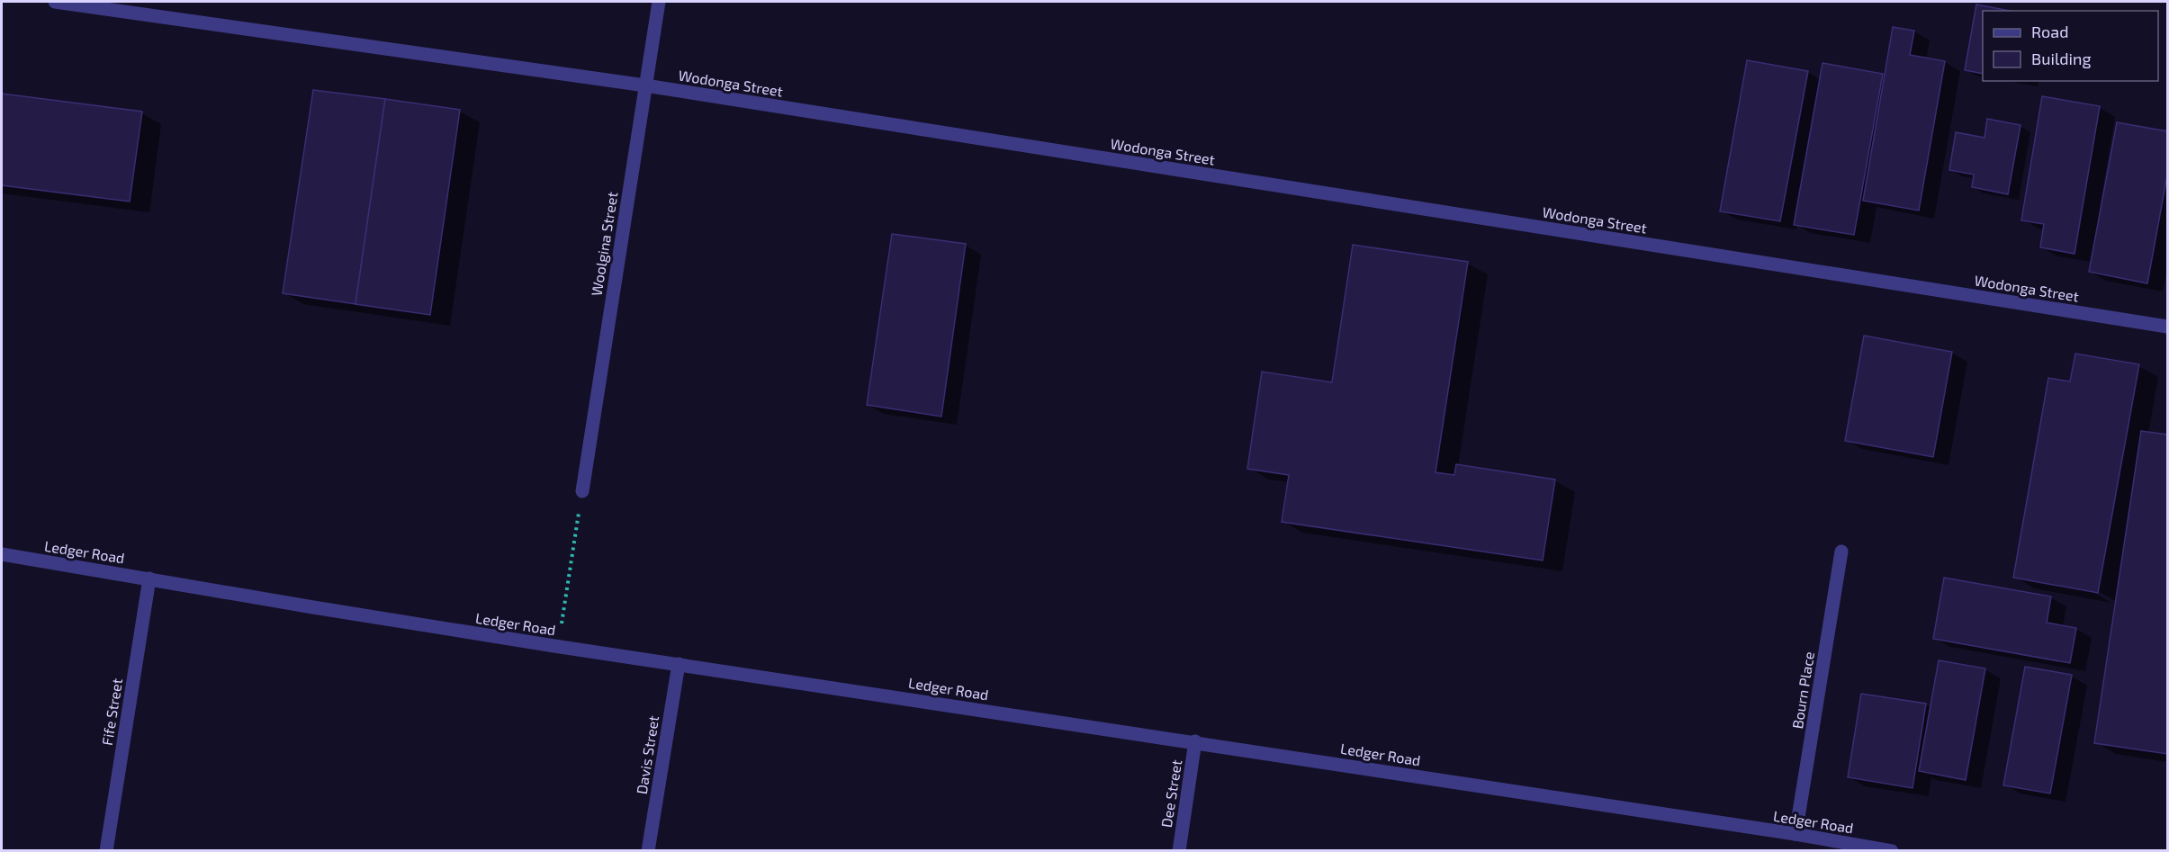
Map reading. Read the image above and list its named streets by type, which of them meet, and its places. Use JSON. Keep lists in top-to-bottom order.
{
  "streets": {
    "street": [
      "Wodonga Street",
      "Woolgina Street",
      "Ledger Road",
      "Bourn Place",
      "Fife Street",
      "Davis Street",
      "Dee Street"
    ]
  },
  "crossings": [
    ["Wodonga Street", "Woolgina Street"],
    ["Ledger Road", "Bourn Place"],
    ["Ledger Road", "Fife Street"],
    ["Ledger Road", "Davis Street"],
    ["Ledger Road", "Dee Street"]
  ],
  "legend": ["Road", "Building"]
}
